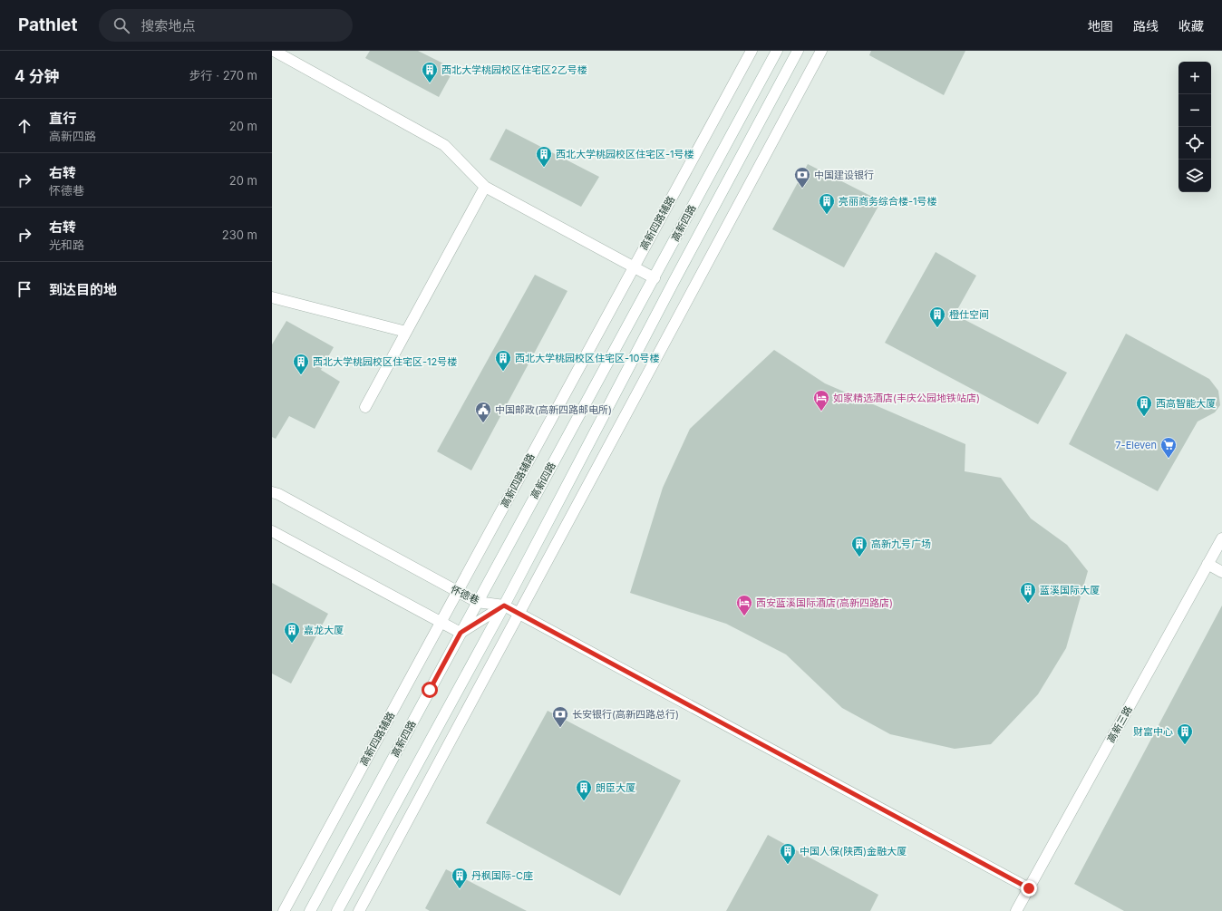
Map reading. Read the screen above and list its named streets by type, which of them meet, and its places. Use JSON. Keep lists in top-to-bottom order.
{
  "streets": {
    "street": [
      "高新四路辅路",
      "高新四路",
      "怀德巷",
      "高新三路"
    ]
  },
  "crossings": [
    ["高新四路辅路", "怀德巷"],
    ["高新四路", "怀德巷"]
  ],
  "places": {
    "building": [
      "西北大学桃园校区住宅区2乙号楼",
      "西北大学桃园校区住宅区-1号楼",
      "亮丽商务综合楼-1号楼",
      "橙仕空间",
      "西北大学桃园校区住宅区-10号楼",
      "西北大学桃园校区住宅区-12号楼",
      "西高智能大厦",
      "高新九号广场",
      "蓝溪国际大厦",
      "嘉龙大厦",
      "财富中心",
      "朗臣大厦",
      "中国人保(陕西)金融大厦",
      "丹枫国际-C座"
    ],
    "bank": ["中国建设银行", "长安银行(高新四路总行)"],
    "hotel": ["如家精选酒店(丰庆公园地铁站店)", "西安蓝溪国际酒店(高新四路店)"],
    "public building": ["中国邮政(高新四路邮电所)"],
    "supermarket": ["7-Eleven"]
  },
  "page": {
    "header": "Pathlet",
    "search": "搜索地点",
    "nav": ["地图", "路线", "收藏"],
    "heading": ["4 分钟", "步行 · 270 m"],
    "map_buttons": ["+", "−"],
    "list": [
      ["直行", "高新四路", "20 m"],
      ["右转", "怀德巷", "20 m"],
      ["右转", "光和路", "230 m"],
      "到达目的地"
    ]
  }
}
